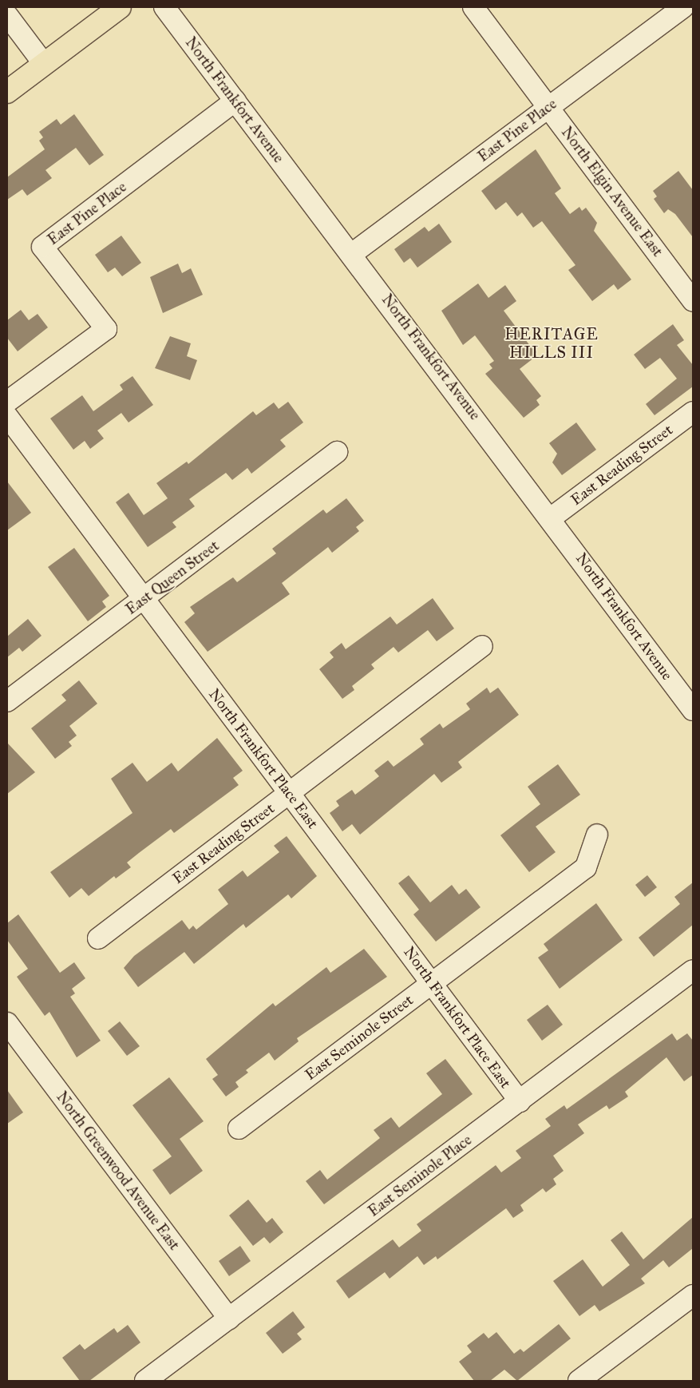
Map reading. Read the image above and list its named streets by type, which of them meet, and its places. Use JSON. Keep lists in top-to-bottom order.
{
  "streets": {
    "street": [
      "North Frankfort Avenue",
      "East Pine Place",
      "North Elgin Avenue East",
      "East Reading Street",
      "East Queen Street",
      "North Frankfort Place East",
      "East Seminole Street",
      "North Greenwood Avenue East",
      "East Seminole Place"
    ]
  },
  "crossings": [
    ["North Frankfort Avenue", "East Pine Place"],
    ["North Frankfort Avenue", "East Reading Street"],
    ["East Pine Place", "North Elgin Avenue East"],
    ["East Reading Street", "North Frankfort Place East"],
    ["East Queen Street", "North Frankfort Place East"],
    ["North Frankfort Place East", "East Seminole Street"],
    ["North Frankfort Place East", "East Seminole Place"],
    ["North Greenwood Avenue East", "East Seminole Place"]
  ],
  "districts": ["HERITAGE HILLS III"]
}
